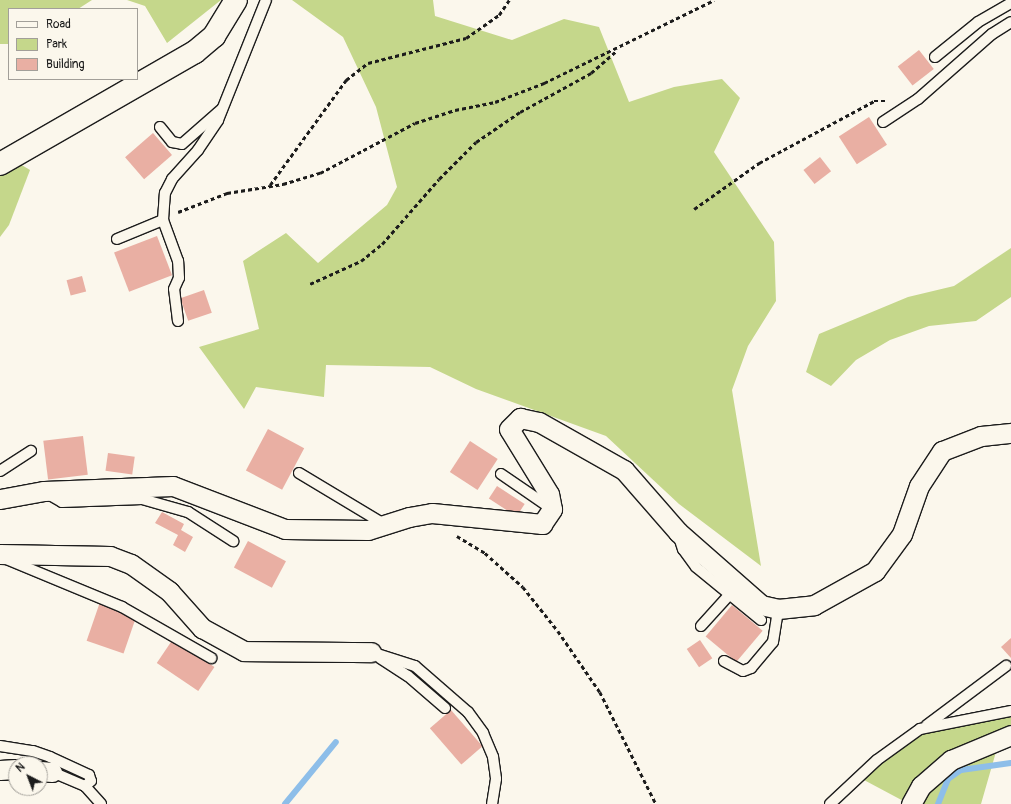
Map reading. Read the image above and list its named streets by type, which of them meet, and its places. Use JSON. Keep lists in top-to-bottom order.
{
  "legend": ["Road", "Park", "Building"],
  "north": "top left"
}
